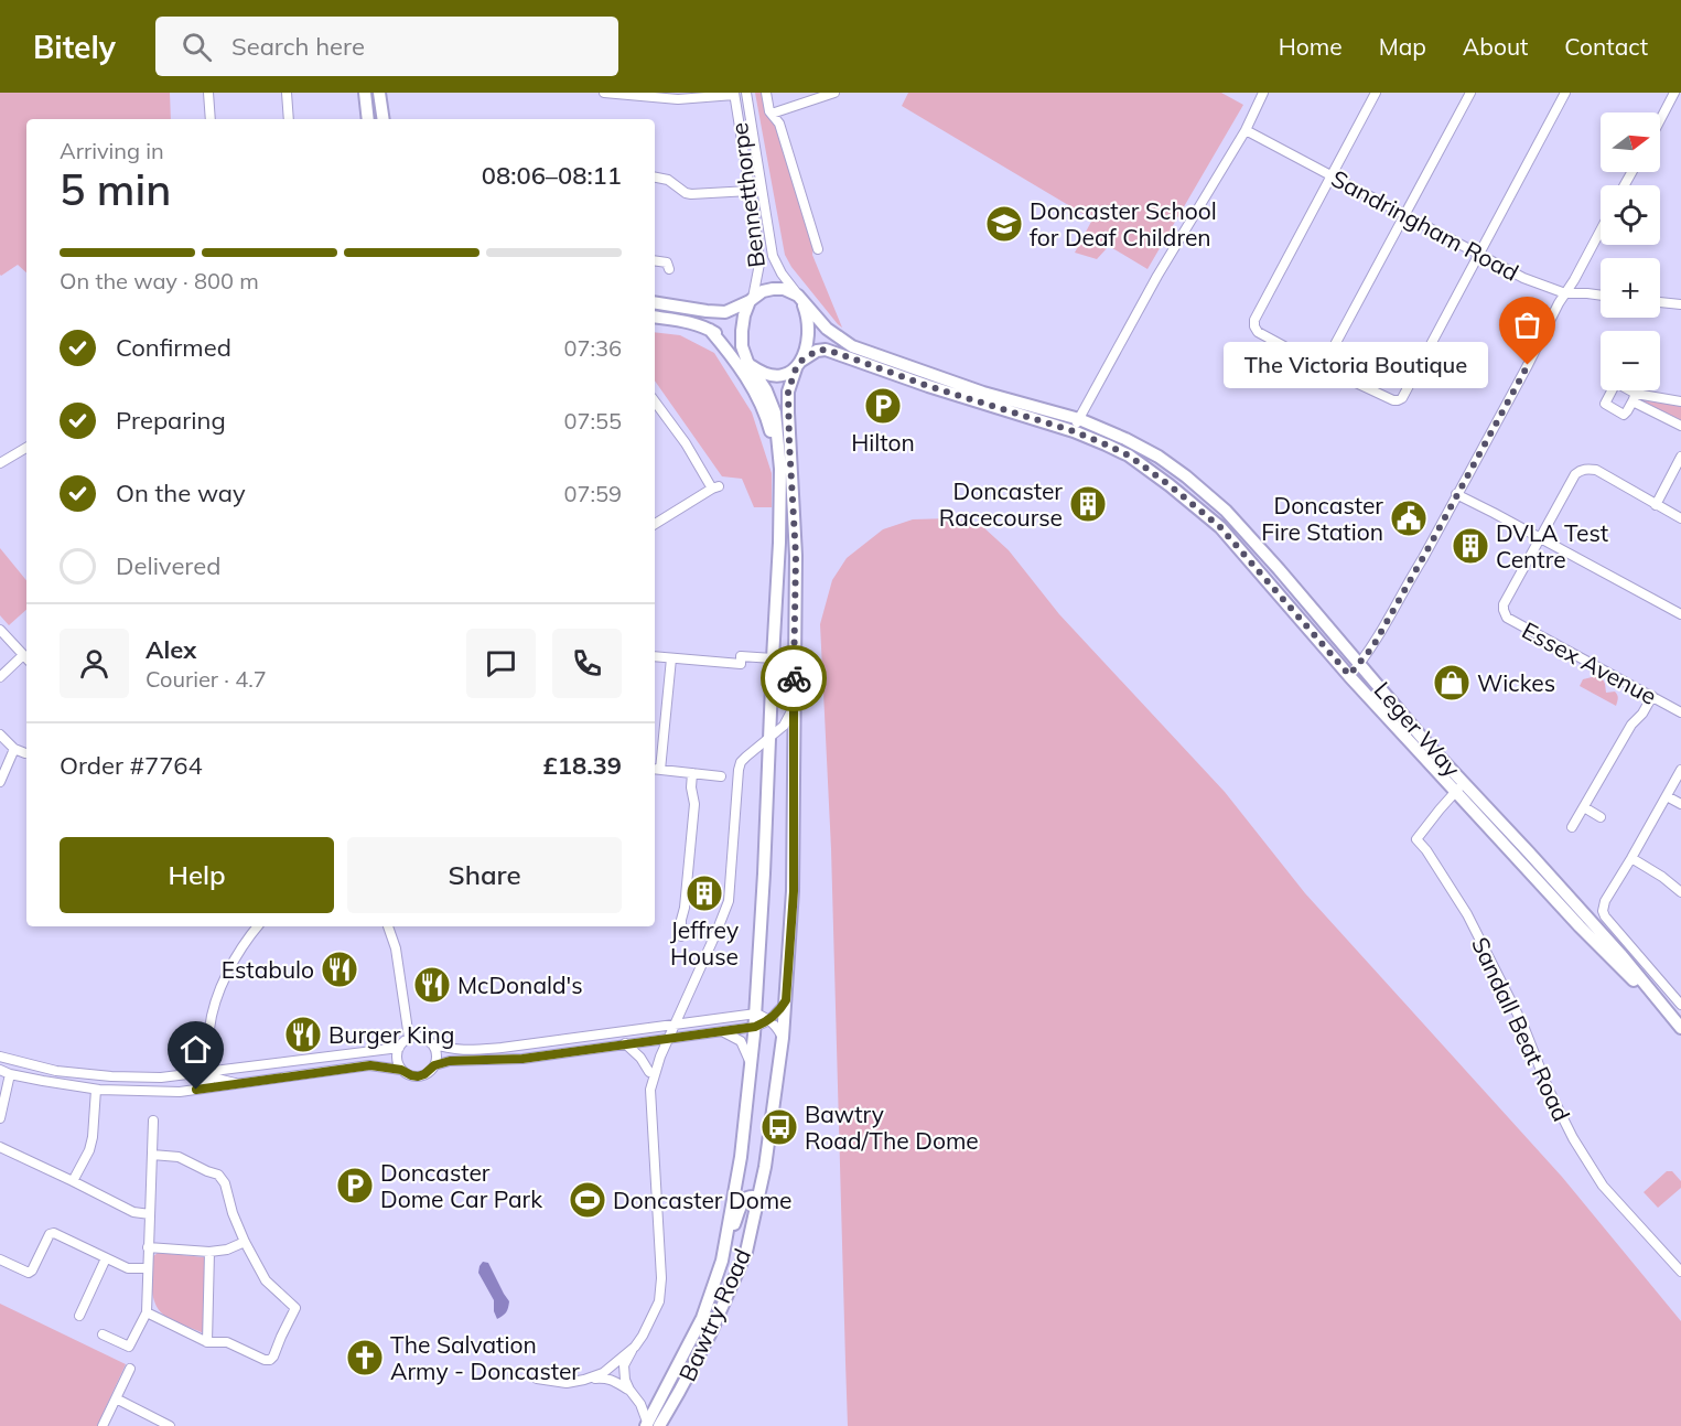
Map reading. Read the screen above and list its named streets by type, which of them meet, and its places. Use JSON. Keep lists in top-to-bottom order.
{
  "streets": {
    "highway": ["Leger Way", "Bawtry Road"],
    "street": [
      "Bennetthorpe",
      "Sandringham Road",
      "Essex Avenue",
      "Sandall Beat Road"
    ]
  },
  "crossings": [
    ["Bennetthorpe", "Leger Way"],
    ["Bennetthorpe", "Bawtry Road"],
    ["Leger Way", "Sandall Beat Road"],
    ["Leger Way", "Bawtry Road"]
  ],
  "places": {
    "school or university": ["Doncaster School for Deaf Children"],
    "other": ["The Victoria Boutique"],
    "parking": ["Hilton", "Doncaster Dome Car Park"],
    "building": ["Doncaster Racecourse", "DVLA Test Centre", "Jeffrey House"],
    "public building": ["Doncaster Fire Station"],
    "shop": ["Wickes"],
    "restaurant": ["Estabulo", "McDonald's", "Burger King"],
    "bus stop": ["Bawtry Road/The Dome"],
    "sports": ["Doncaster Dome"],
    "church": ["The Salvation Army - Doncaster"]
  },
  "north": "right",
  "page": {
    "header": "Bitely",
    "search": "Search here",
    "nav": [
      "Home",
      "Map",
      "About",
      "Contact"
    ],
    "map_buttons": ["+", "−"],
    "heading": ["5 min", "Arriving in", "08:06–08:11"],
    "panel": [
      "Alex",
      "Courier · 4.7",
      "Order #7764",
      "£18.39"
    ],
    "bar": "On the way · 800 m",
    "list": [
      ["Confirmed", "07:36"],
      ["Preparing", "07:55"],
      ["On the way", "07:59"],
      "Delivered"
    ],
    "bubble": "The Victoria Boutique",
    "buttons": ["Help", "Share"]
  }
}
